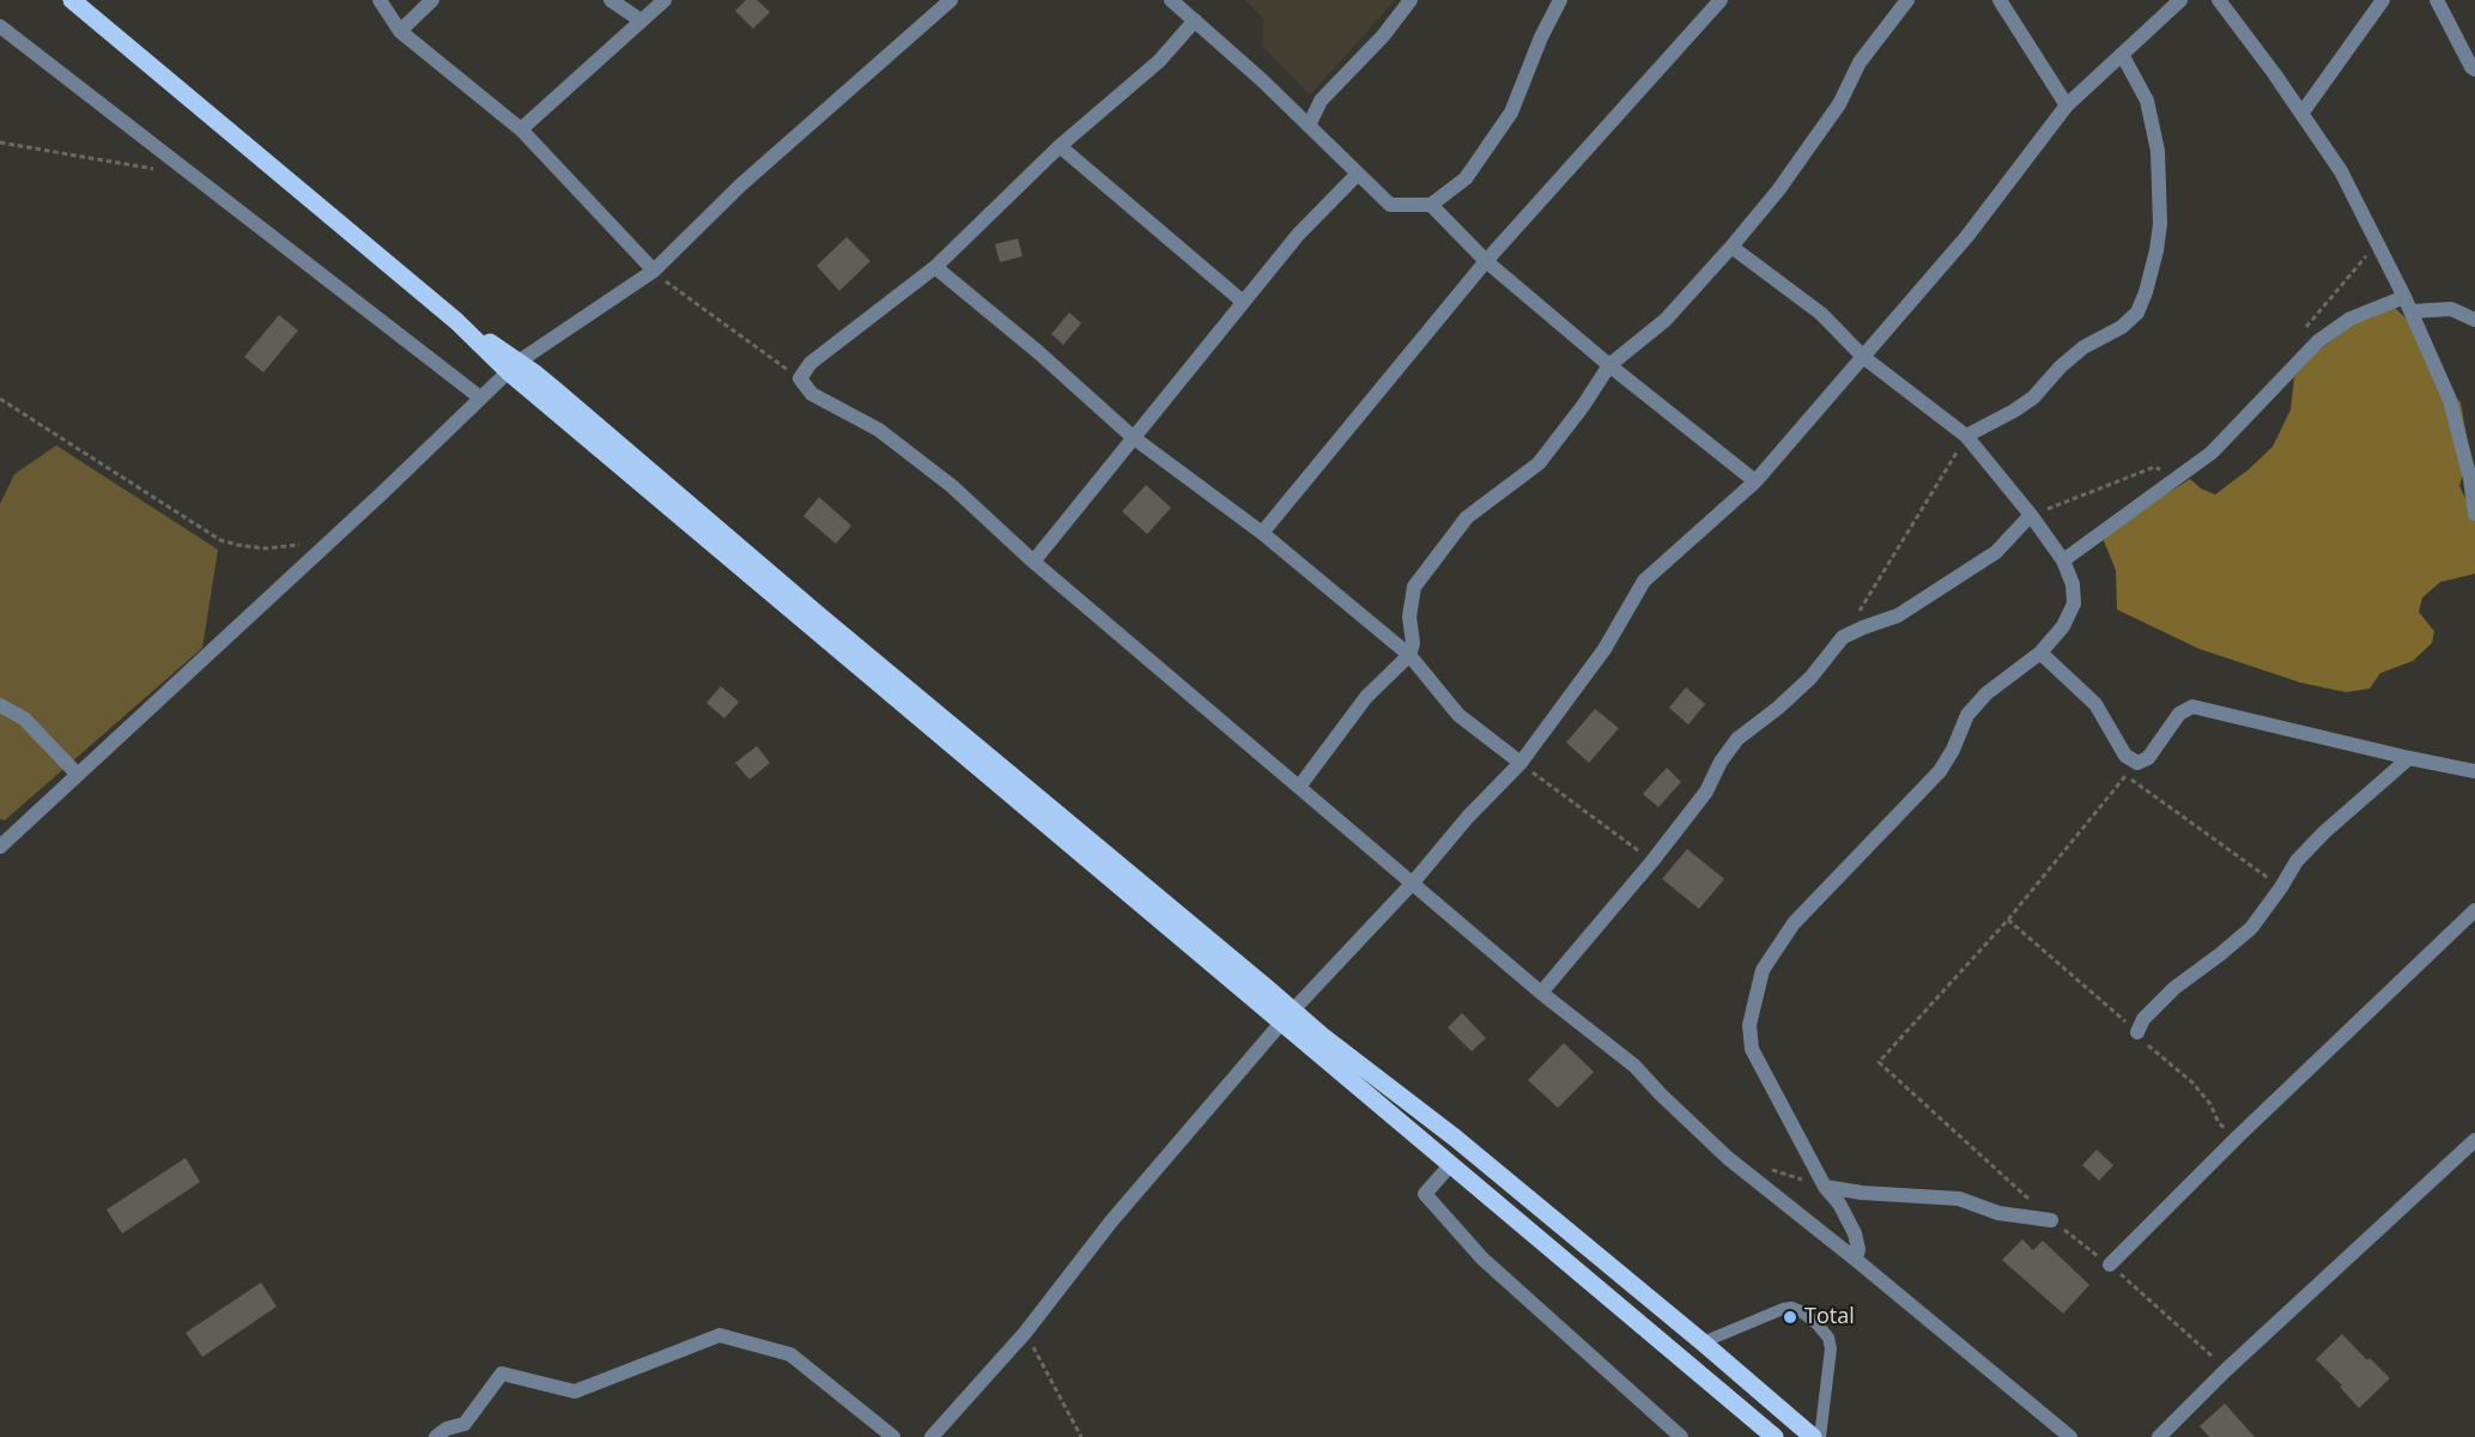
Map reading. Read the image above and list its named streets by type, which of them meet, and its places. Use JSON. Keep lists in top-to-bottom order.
{
  "places": ["Total"]
}
